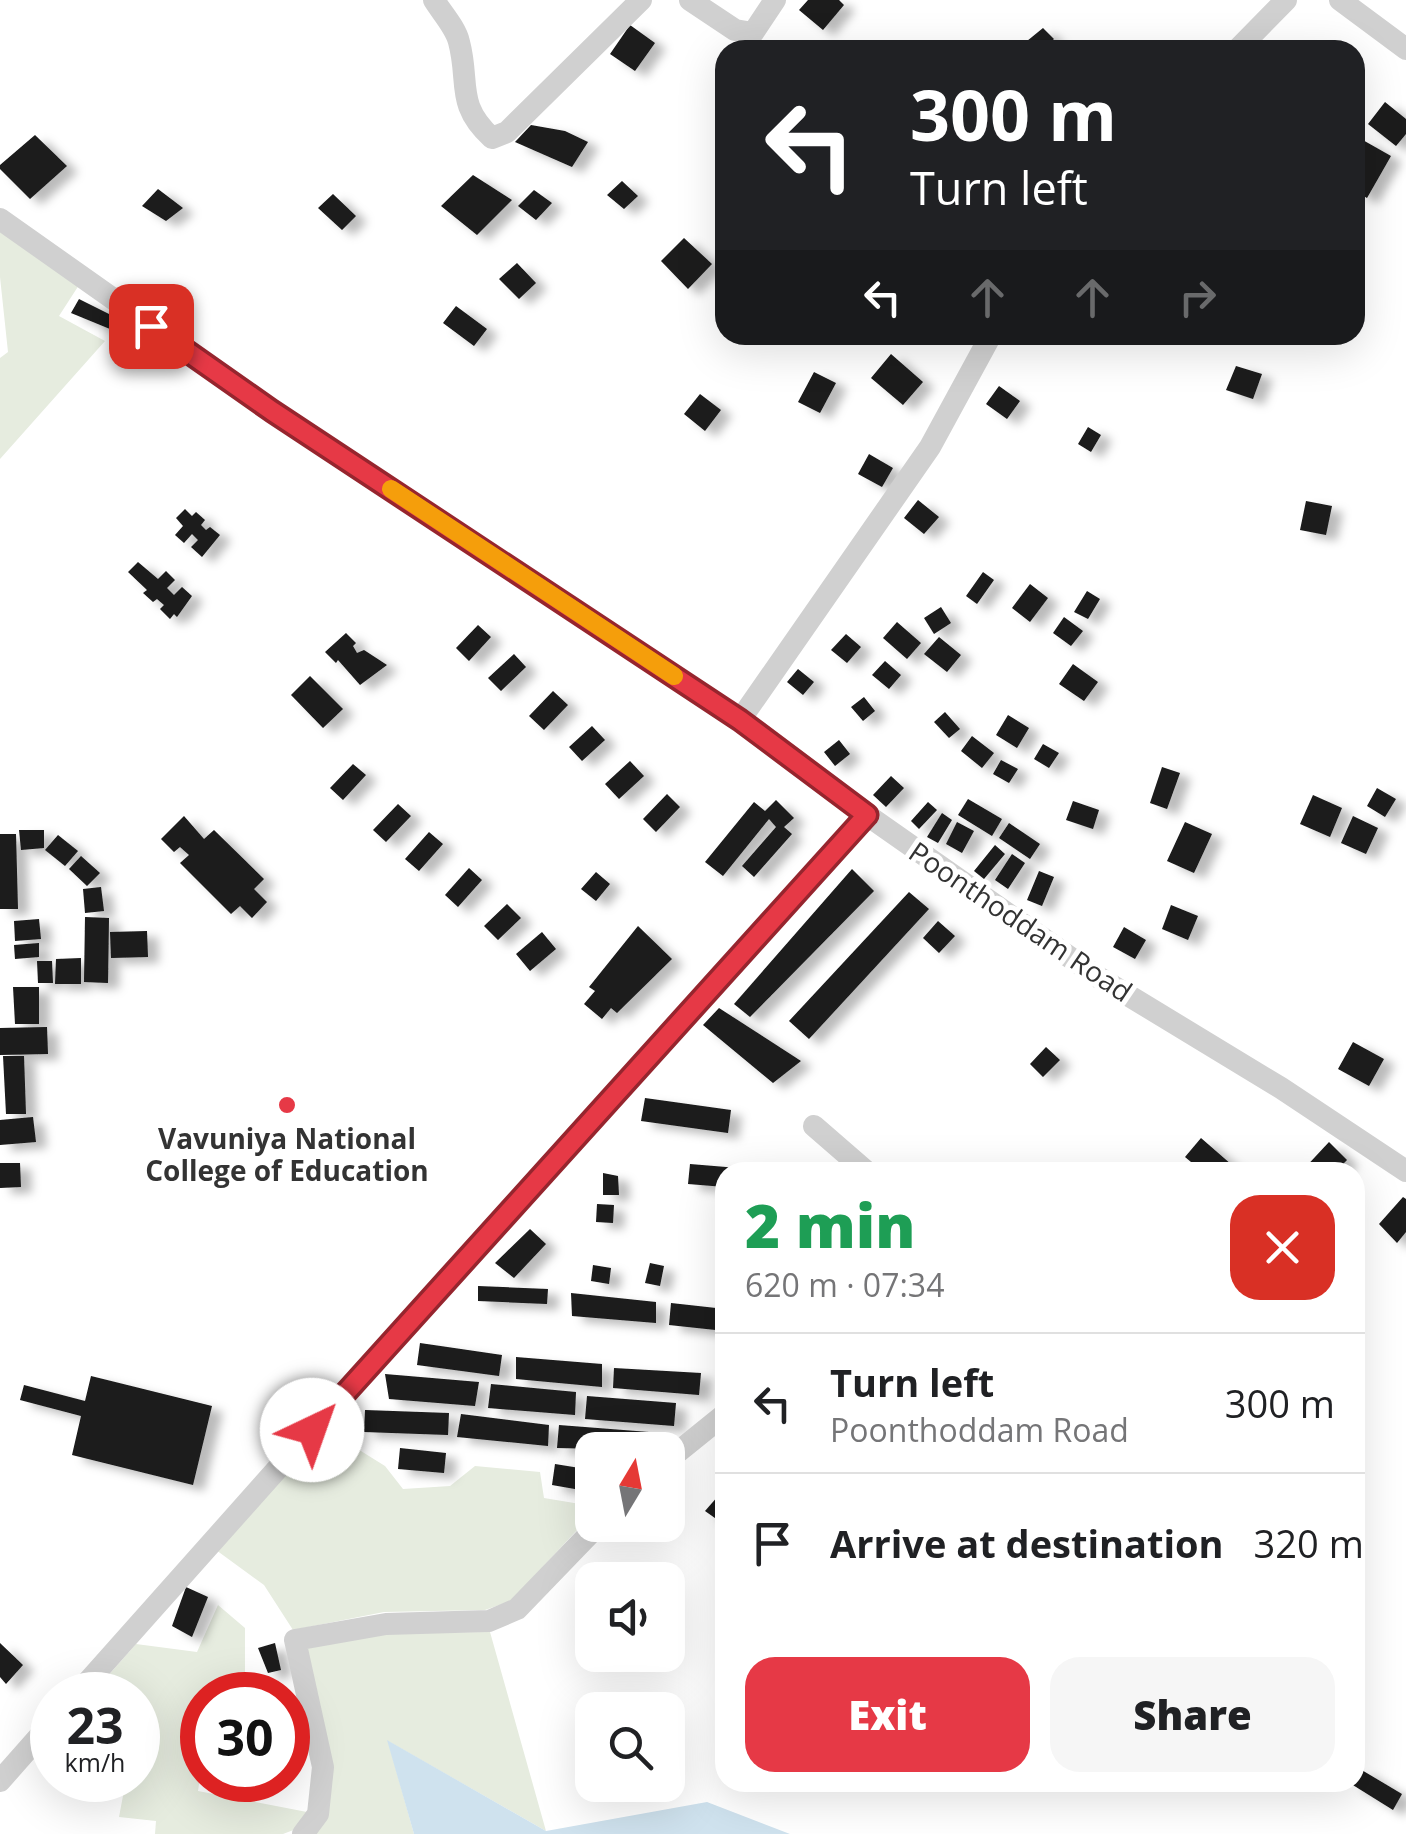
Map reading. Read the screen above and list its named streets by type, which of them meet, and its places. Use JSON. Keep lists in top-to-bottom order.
{
  "streets": {
    "street": ["Poonthoddam Road"]
  },
  "places": ["Vavuniya National College of Education"],
  "north": "top",
  "page": {
    "turn": ["300 m", "Turn left"],
    "heading": ["2 min", "620 m · 07:34"],
    "list": [
      {
        "name": "Turn left",
        "note": "Poonthoddam Road",
        "value": "300 m"
      },
      {
        "name": "Arrive at destination",
        "value": "320 m"
      }
    ],
    "buttons": ["Exit", "Share"],
    "speed": "23 km/h",
    "limit": "30"
  }
}
